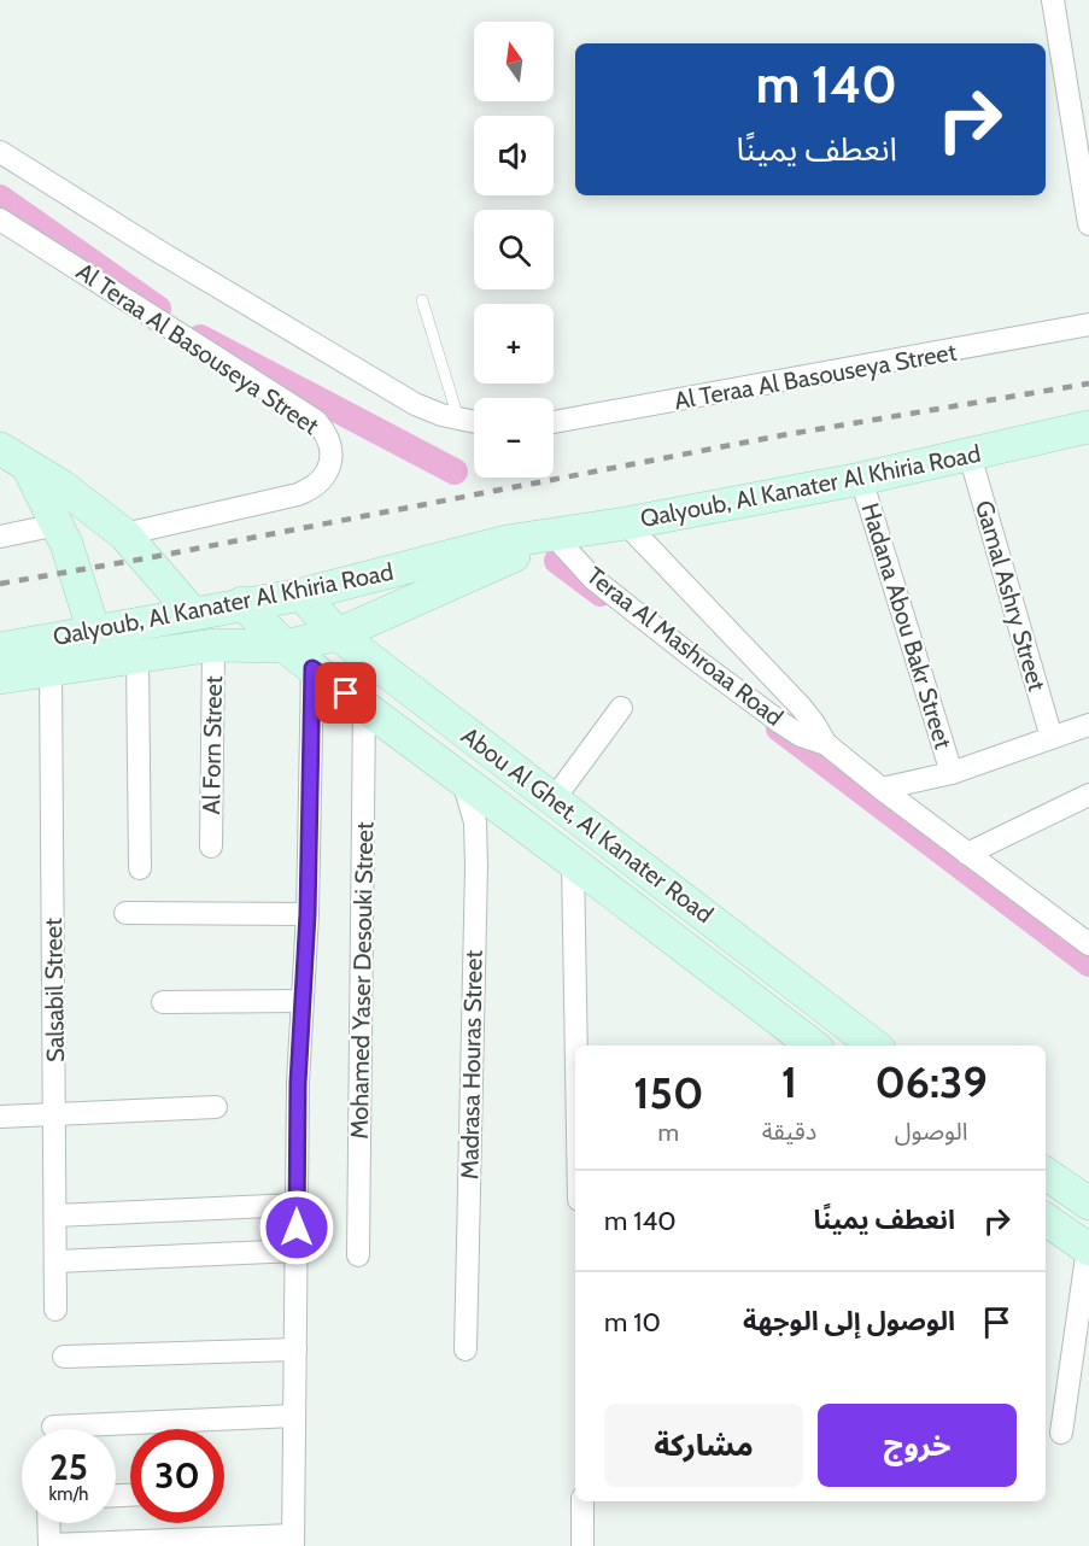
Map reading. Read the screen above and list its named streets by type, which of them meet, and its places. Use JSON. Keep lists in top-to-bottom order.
{
  "streets": {
    "main road": ["Qalyoub, Al Kanater Al Khiria Road", "Abou Al Ghet, Al Kanater Road"],
    "street": [
      "Al Teraa Al Basouseya Street",
      "Gamal Ashry Street",
      "Hadana Abou Bakr Street",
      "Teraa Al Mashroaa Road",
      "Al Forn Street",
      "Mohamed Yaser Desouki Street",
      "Salsabil Street",
      "Madrasa Houras Street"
    ]
  },
  "crossings": [
    ["Qalyoub, Al Kanater Al Khiria Road", "Gamal Ashry Street"],
    ["Qalyoub, Al Kanater Al Khiria Road", "Hadana Abou Bakr Street"],
    ["Qalyoub, Al Kanater Al Khiria Road", "Teraa Al Mashroaa Road"],
    ["Qalyoub, Al Kanater Al Khiria Road", "Al Forn Street"],
    ["Qalyoub, Al Kanater Al Khiria Road", "Abou Al Ghet, Al Kanater Road"],
    ["Qalyoub, Al Kanater Al Khiria Road", "Salsabil Street"],
    ["Abou Al Ghet, Al Kanater Road", "Mohamed Yaser Desouki Street"],
    ["Abou Al Ghet, Al Kanater Road", "Madrasa Houras Street"]
  ],
  "north": "top",
  "page": {
    "map_buttons": ["+", "−"],
    "turn": ["140 m", "انعطف يمينًا"],
    "eta": [
      "06:39",
      "الوصول",
      "1",
      "دقيقة",
      "150",
      "m"
    ],
    "list": [
      {
        "name": "انعطف يمينًا",
        "value": "140 m"
      },
      {
        "name": "الوصول إلى الوجهة",
        "value": "10 m"
      }
    ],
    "buttons": ["خروج", "مشاركة"],
    "speed": "25 km/h",
    "limit": "30"
  }
}
